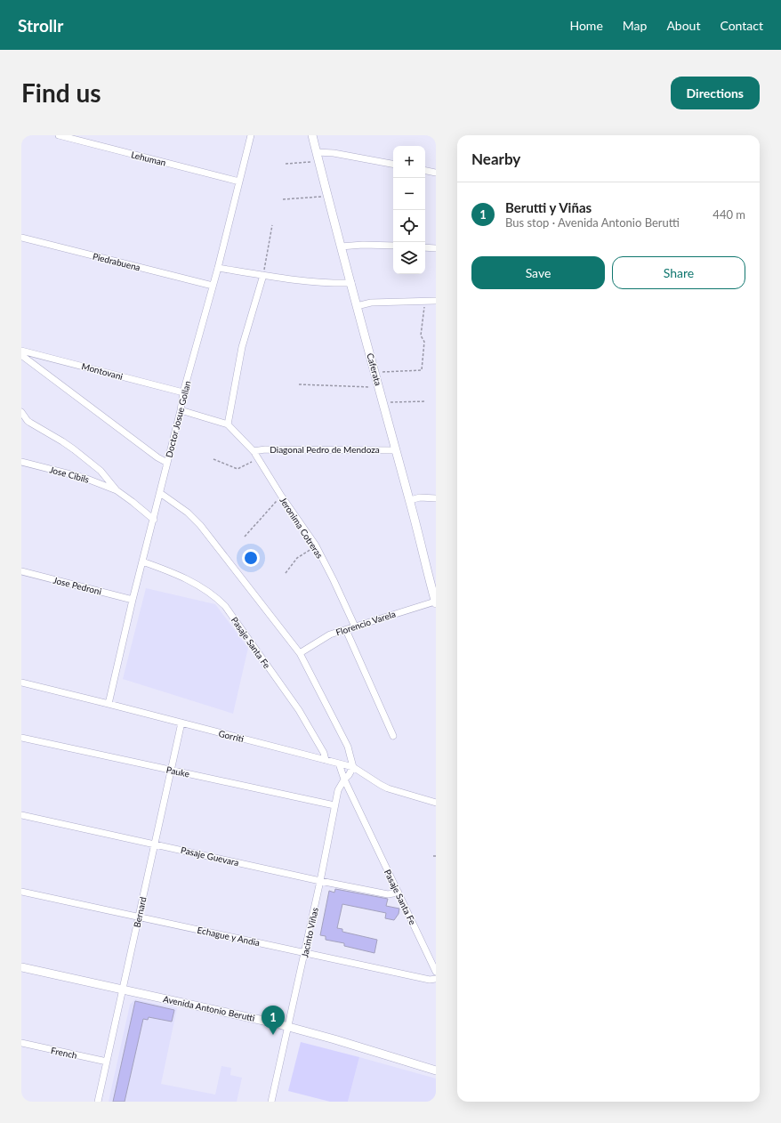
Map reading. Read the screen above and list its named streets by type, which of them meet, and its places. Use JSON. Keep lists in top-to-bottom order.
{
  "streets": {
    "street": [
      "Lehuman",
      "Piedrabuena",
      "Caferata",
      "Montovani",
      "Doctor Josue Gollan",
      "Diagonal Pedro de Mendoza",
      "Jose Cibils",
      "Jeronima Cotreras",
      "Jose Pedroni",
      "Florencio Varela",
      "Pasaje Santa Fe",
      "Gorriti",
      "Pauke",
      "Pasaje Guevara",
      "Bernard",
      "Jacinto Viñas",
      "Echague y Andia",
      "Avenida Antonio Berutti",
      "French"
    ]
  },
  "crossings": [
    ["Lehuman", "Doctor Josue Gollan"],
    ["Piedrabuena", "Doctor Josue Gollan"],
    ["Caferata", "Diagonal Pedro de Mendoza"],
    ["Caferata", "Florencio Varela"],
    ["Montovani", "Doctor Josue Gollan"],
    ["Doctor Josue Gollan", "Jose Pedroni"],
    ["Doctor Josue Gollan", "Pasaje Santa Fe"],
    ["Doctor Josue Gollan", "Gorriti"],
    ["Diagonal Pedro de Mendoza", "Jeronima Cotreras"],
    ["Jeronima Cotreras", "Florencio Varela"],
    ["Pasaje Santa Fe", "Gorriti"],
    ["Pasaje Santa Fe", "Pasaje Guevara"],
    ["Pasaje Santa Fe", "Jacinto Viñas"],
    ["Gorriti", "Bernard"],
    ["Gorriti", "Jacinto Viñas"],
    ["Pauke", "Bernard"],
    ["Pauke", "Jacinto Viñas"],
    ["Pasaje Guevara", "Bernard"],
    ["Pasaje Guevara", "Jacinto Viñas"],
    ["Bernard", "Echague y Andia"],
    ["Bernard", "Avenida Antonio Berutti"],
    ["Bernard", "French"],
    ["Jacinto Viñas", "Echague y Andia"],
    ["Jacinto Viñas", "Avenida Antonio Berutti"]
  ],
  "page": {
    "header": "Strollr",
    "nav": [
      "Home",
      "Map",
      "About",
      "Contact"
    ],
    "buttons": [
      "Directions",
      ["Save", "Share"]
    ],
    "title": "Find us",
    "heading": "Nearby",
    "map_buttons": ["+", "−"],
    "list": [
      {
        "mark": "1",
        "name": "Berutti y Viñas",
        "note": "Bus stop · Avenida Antonio Berutti",
        "value": "440 m"
      }
    ],
    "pins": "1"
  }
}
